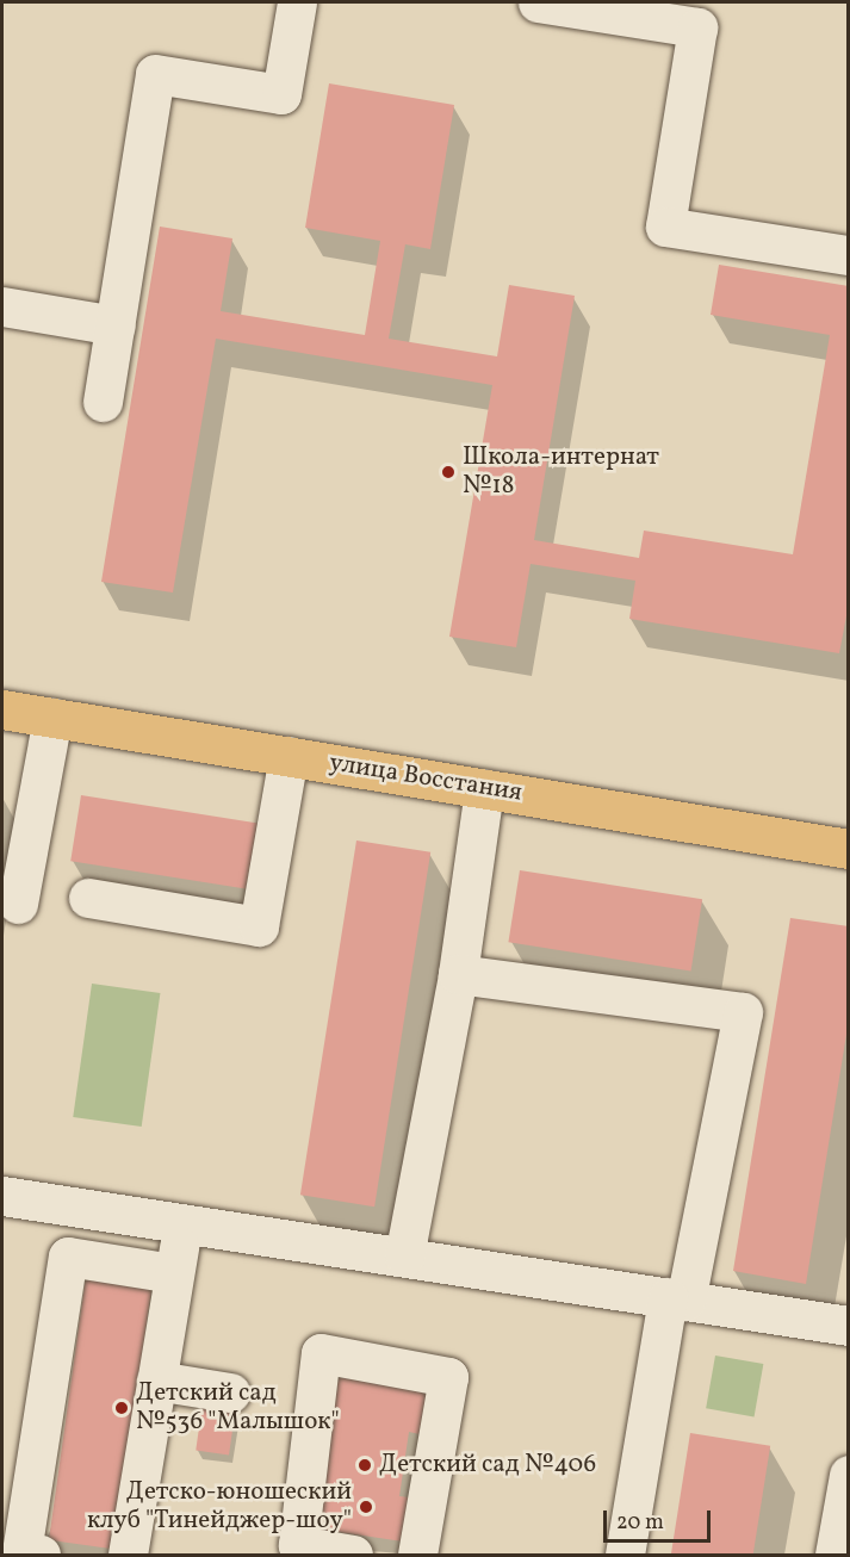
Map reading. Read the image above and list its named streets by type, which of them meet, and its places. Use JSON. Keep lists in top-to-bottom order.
{
  "streets": {
    "main road": ["улица Восстания"]
  },
  "places": [
    "Школа-интернат №18",
    "Детский сад №536 \"Малышок\"",
    "Детский сад №406",
    "Детско-юношеский клуб \"Тинейджер-шоу\""
  ],
  "scale_bar": "20 m"
}
